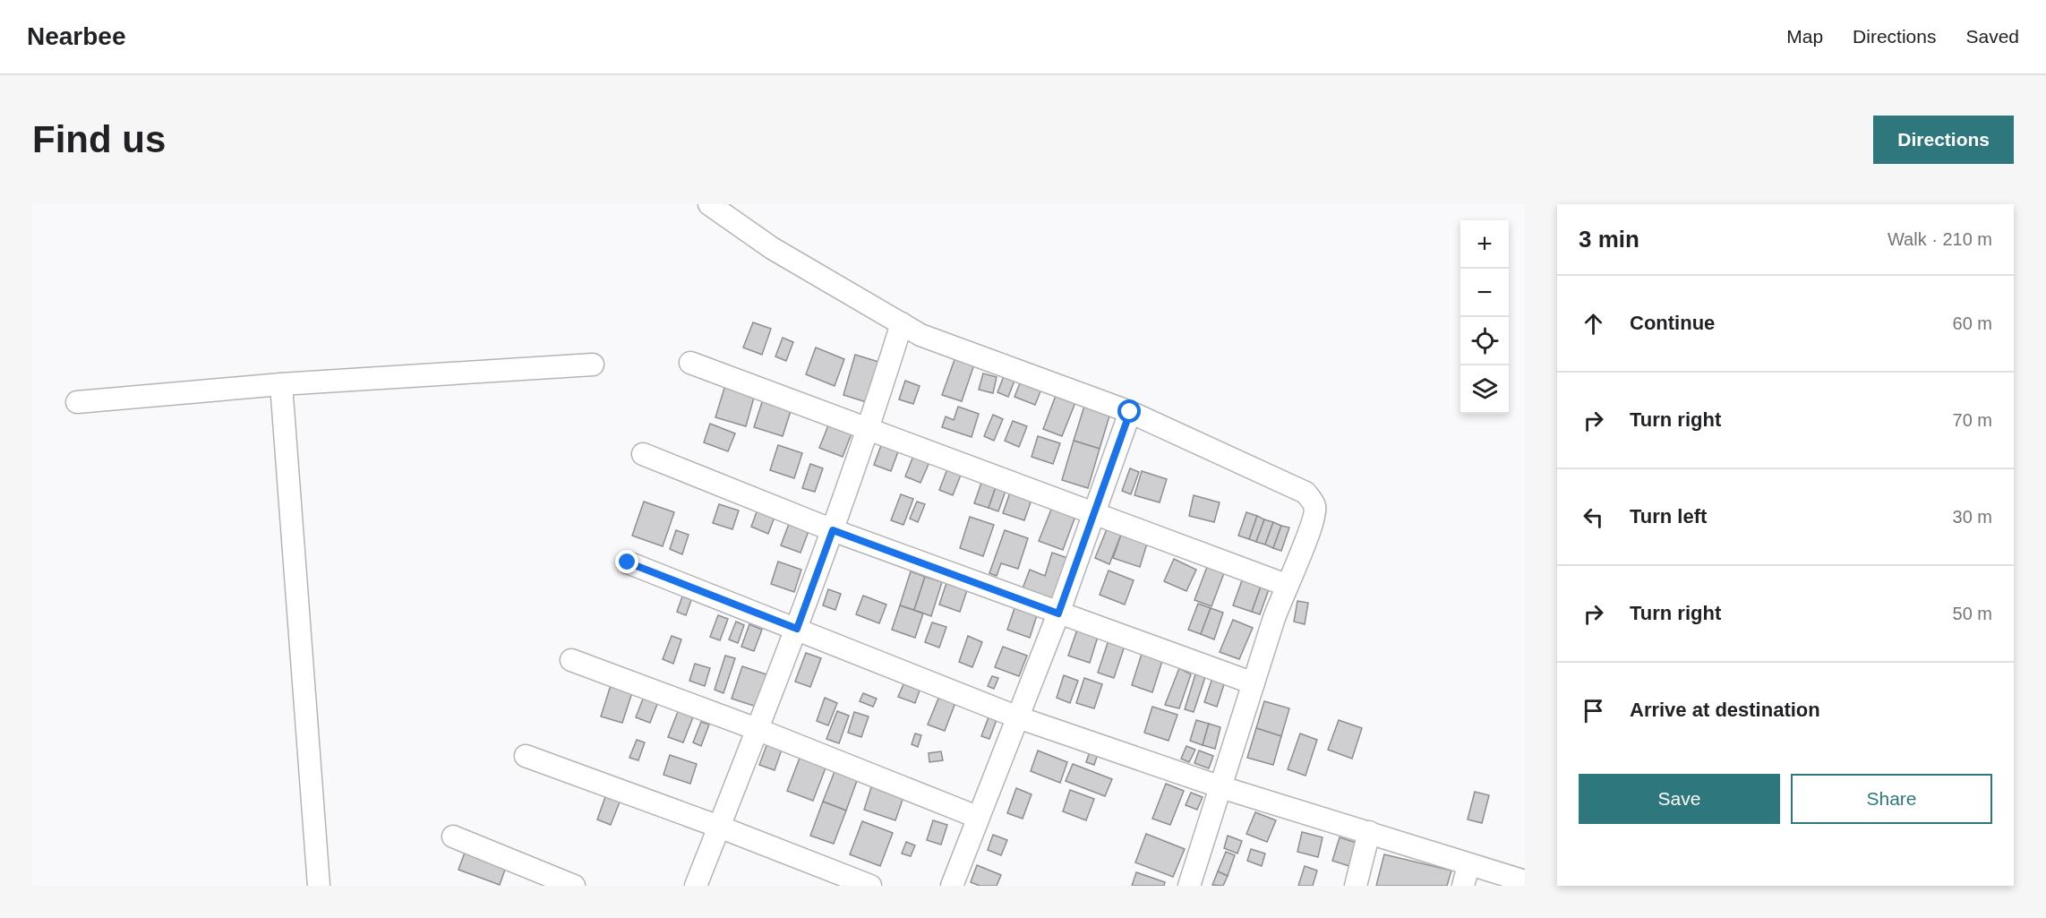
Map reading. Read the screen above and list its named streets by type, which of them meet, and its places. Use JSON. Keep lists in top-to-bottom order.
{
  "page": {
    "header": "Nearbee",
    "nav": ["Map", "Directions", "Saved"],
    "buttons": [
      "Directions",
      ["Save", "Share"]
    ],
    "title": "Find us",
    "heading": ["3 min", "Walk · 210 m"],
    "map_buttons": ["+", "−"],
    "list": [
      ["Continue", "60 m"],
      ["Turn right", "70 m"],
      ["Turn left", "30 m"],
      ["Turn right", "50 m"],
      "Arrive at destination"
    ]
  }
}
